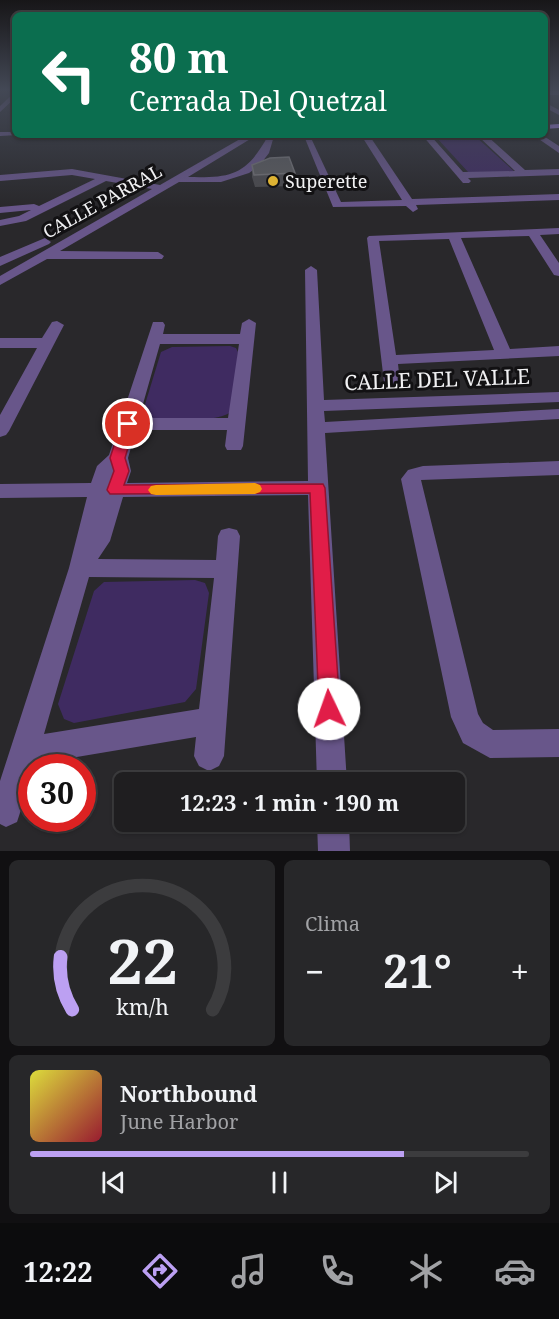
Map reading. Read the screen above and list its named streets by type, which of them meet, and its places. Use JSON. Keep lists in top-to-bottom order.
{
  "streets": {
    "street": ["CALLE PARRAL", "CALLE DEL VALLE"]
  },
  "places": ["Superette"],
  "page": {
    "turn": ["80 m", "Cerrada Del Quetzal"],
    "limit": "30",
    "trip": "12:23 · 1 min · 190 m",
    "tile": "Clima",
    "heat": ["−", "21°", "+"],
    "song": ["Northbound", "June Harbor"],
    "tabs": "12:22",
    "gauge": ["22", "km/h"]
  }
}
